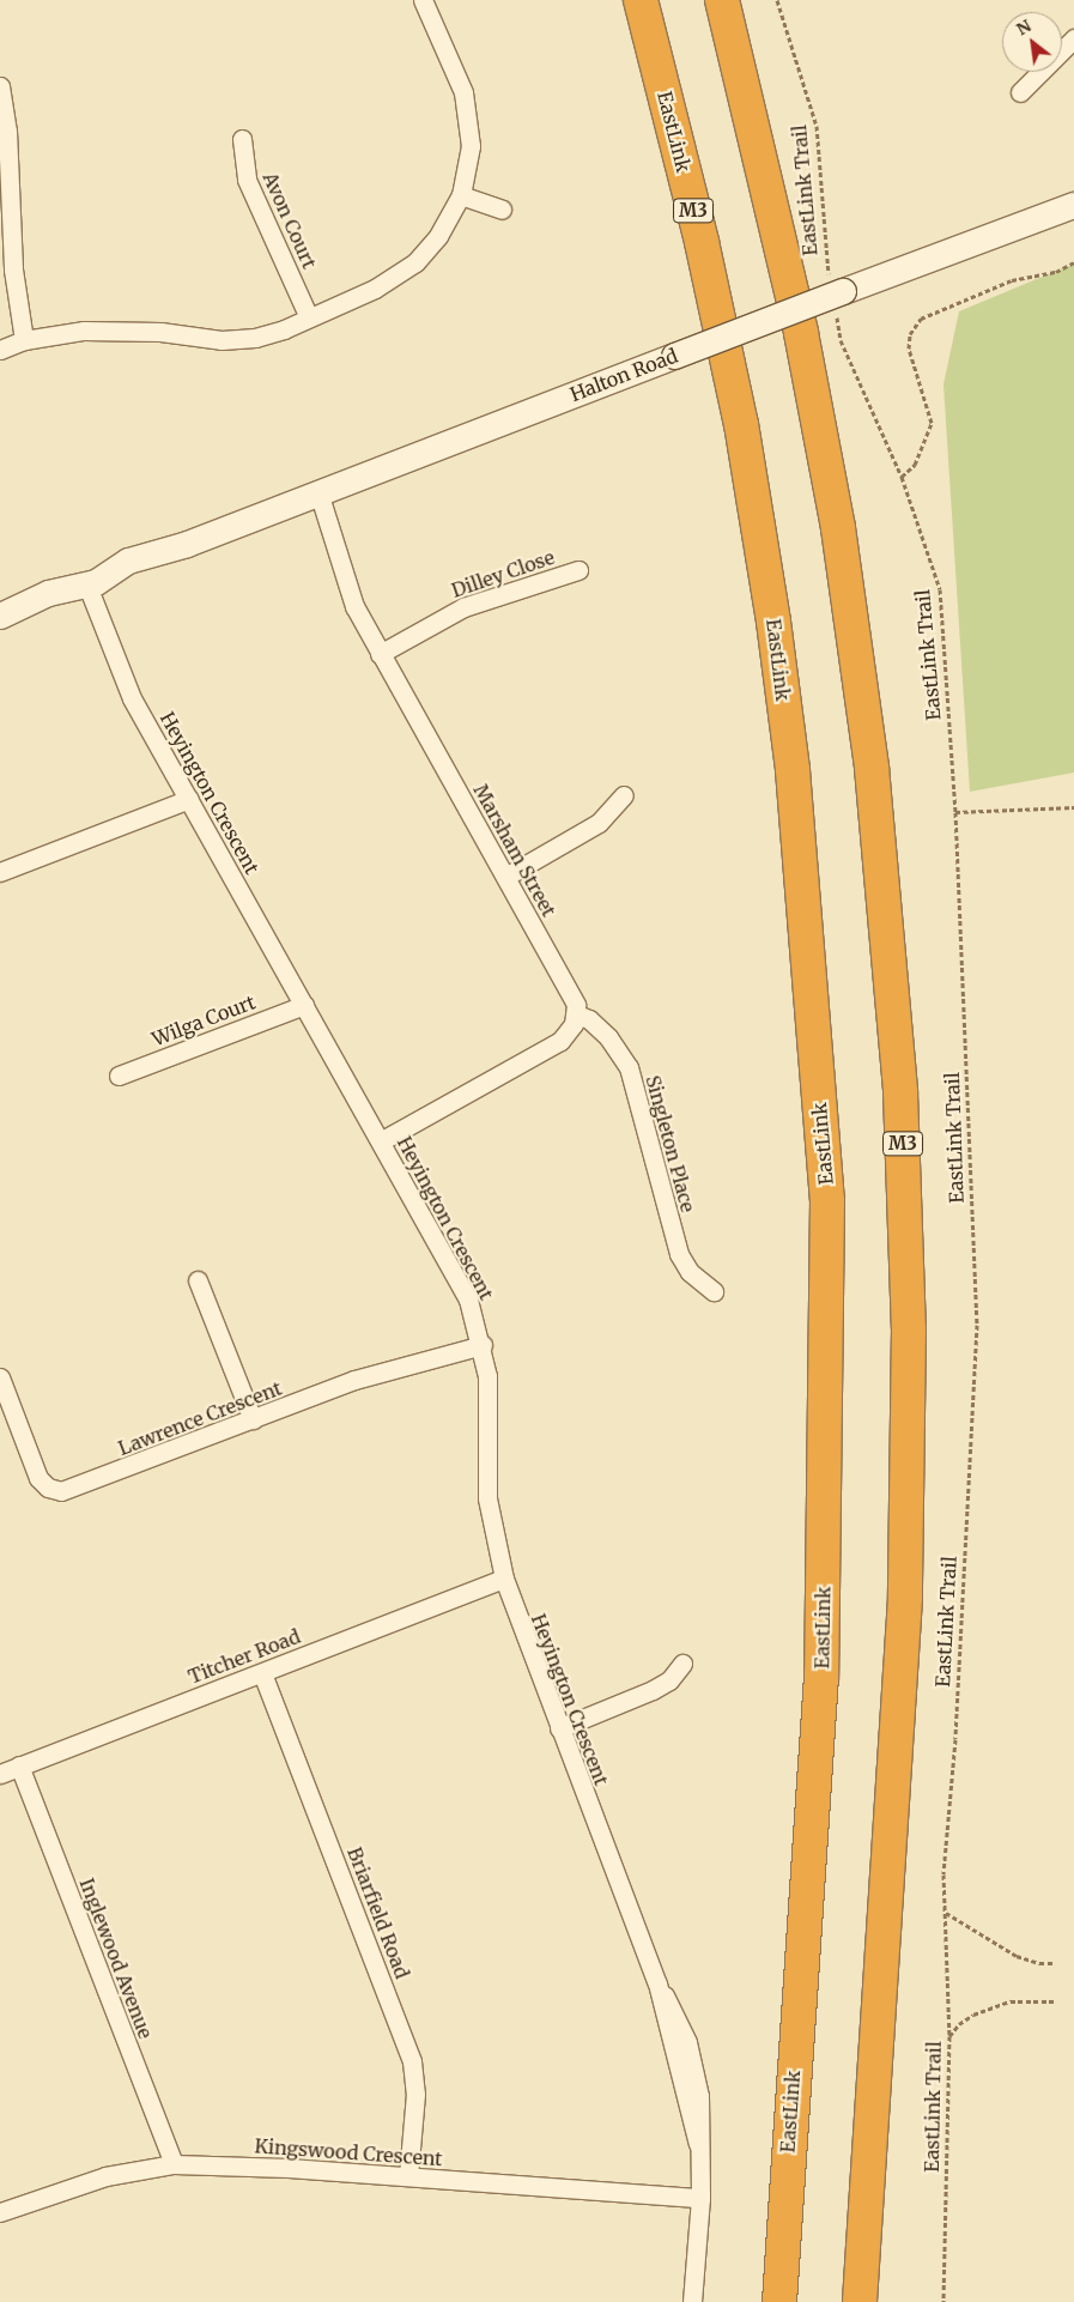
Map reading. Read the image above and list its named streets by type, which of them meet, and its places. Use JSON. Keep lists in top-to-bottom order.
{
  "streets": {
    "highway": ["EastLink", "M3"],
    "main road": ["Halton Road"],
    "street": [
      "Avon Court",
      "Dilley Close",
      "Heyington Crescent",
      "Marsham Street",
      "Wilga Court",
      "Singleton Place",
      "Lawrence Crescent",
      "Titcher Road",
      "Briarfield Road",
      "Inglewood Avenue",
      "Kingswood Crescent"
    ],
    "path": ["EastLink Trail"]
  },
  "crossings": [
    ["EastLink Trail", "Halton Road"],
    ["Halton Road", "Heyington Crescent"],
    ["Halton Road", "Marsham Street"],
    ["Dilley Close", "Marsham Street"],
    ["Heyington Crescent", "Wilga Court"],
    ["Heyington Crescent", "Lawrence Crescent"],
    ["Heyington Crescent", "Titcher Road"],
    ["Heyington Crescent", "Kingswood Crescent"],
    ["Marsham Street", "Singleton Place"],
    ["Titcher Road", "Briarfield Road"],
    ["Titcher Road", "Inglewood Avenue"],
    ["Briarfield Road", "Kingswood Crescent"],
    ["Inglewood Avenue", "Kingswood Crescent"]
  ],
  "north": "top left"
}
